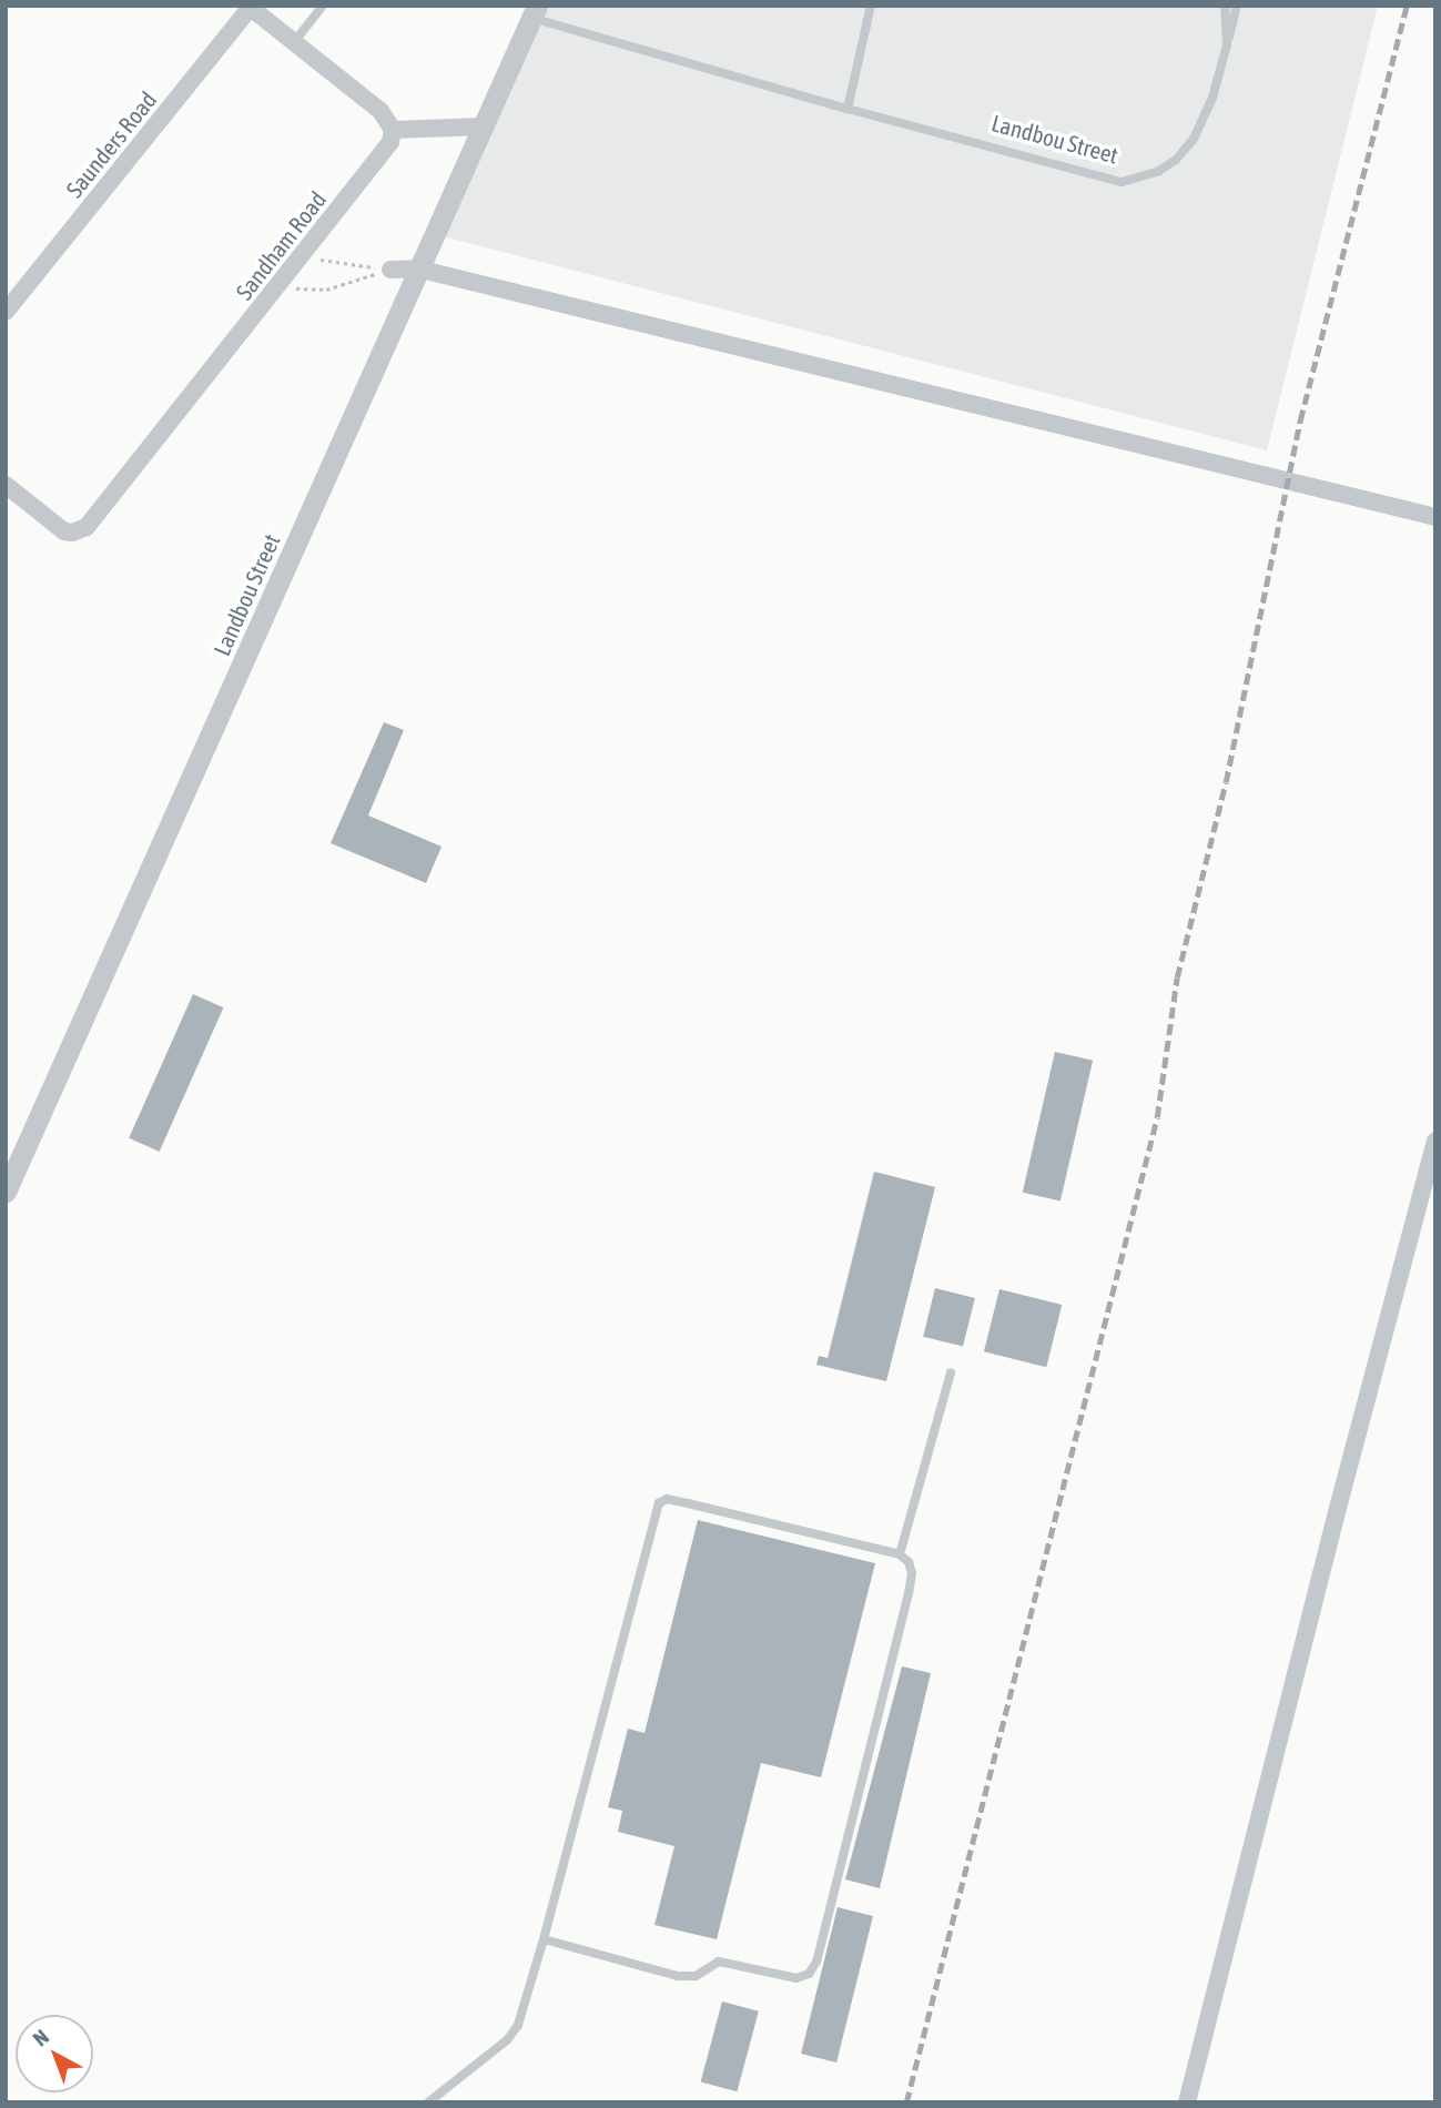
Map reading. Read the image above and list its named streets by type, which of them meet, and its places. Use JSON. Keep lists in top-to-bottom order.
{
  "streets": {
    "street": ["Landbou Street", "Saunders Road", "Sandham Road"]
  },
  "north": "top left"
}
